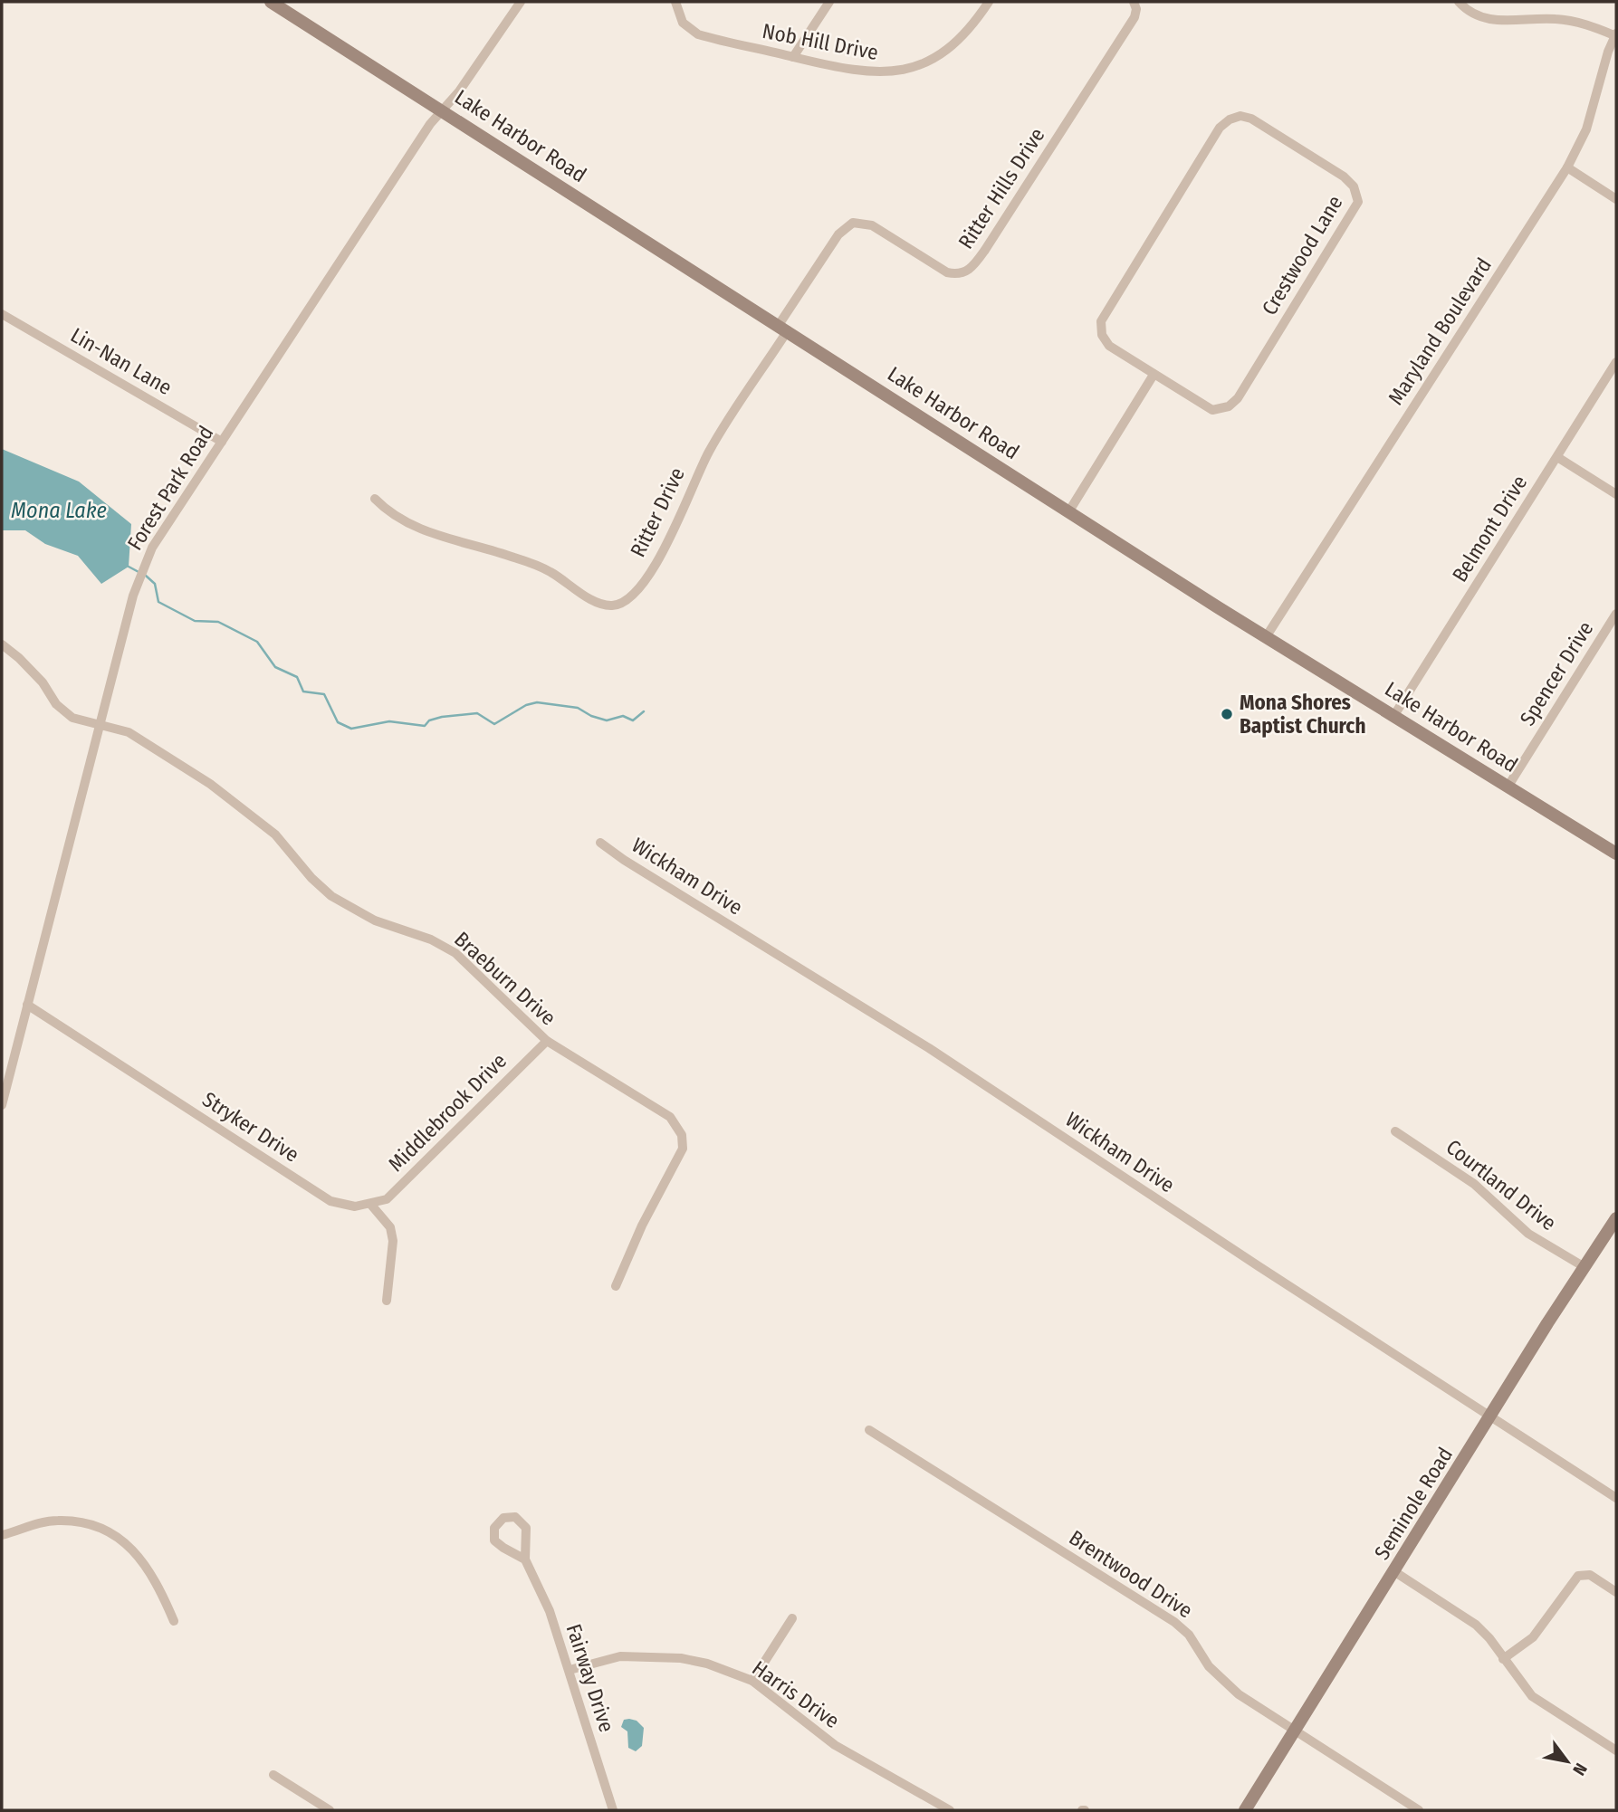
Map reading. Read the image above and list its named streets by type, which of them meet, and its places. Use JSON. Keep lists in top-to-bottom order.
{
  "streets": {
    "street": [
      "Nob Hill Drive",
      "Lake Harbor Road",
      "Ritter Hills Drive",
      "Crestwood Lane",
      "Maryland Boulevard",
      "Lin-Nan Lane",
      "Forest Park Road",
      "Ritter Drive",
      "Belmont Drive",
      "Spencer Drive",
      "Wickham Drive",
      "Braeburn Drive",
      "Middlebrook Drive",
      "Stryker Drive",
      "Courtland Drive",
      "Seminole Road",
      "Brentwood Drive",
      "Fairway Drive",
      "Harris Drive"
    ]
  },
  "crossings": [
    ["Lake Harbor Road", "Ritter Hills Drive"],
    ["Lake Harbor Road", "Maryland Boulevard"],
    ["Lake Harbor Road", "Forest Park Road"],
    ["Lake Harbor Road", "Ritter Drive"],
    ["Lake Harbor Road", "Belmont Drive"],
    ["Lake Harbor Road", "Spencer Drive"],
    ["Ritter Hills Drive", "Ritter Drive"],
    ["Lin-Nan Lane", "Forest Park Road"],
    ["Forest Park Road", "Braeburn Drive"],
    ["Forest Park Road", "Stryker Drive"],
    ["Wickham Drive", "Seminole Road"],
    ["Braeburn Drive", "Middlebrook Drive"],
    ["Middlebrook Drive", "Stryker Drive"],
    ["Courtland Drive", "Seminole Road"],
    ["Seminole Road", "Brentwood Drive"],
    ["Fairway Drive", "Harris Drive"]
  ],
  "water": ["Mona Lake"],
  "places": ["Mona Shores Baptist Church"],
  "north": "bottom right"
}
